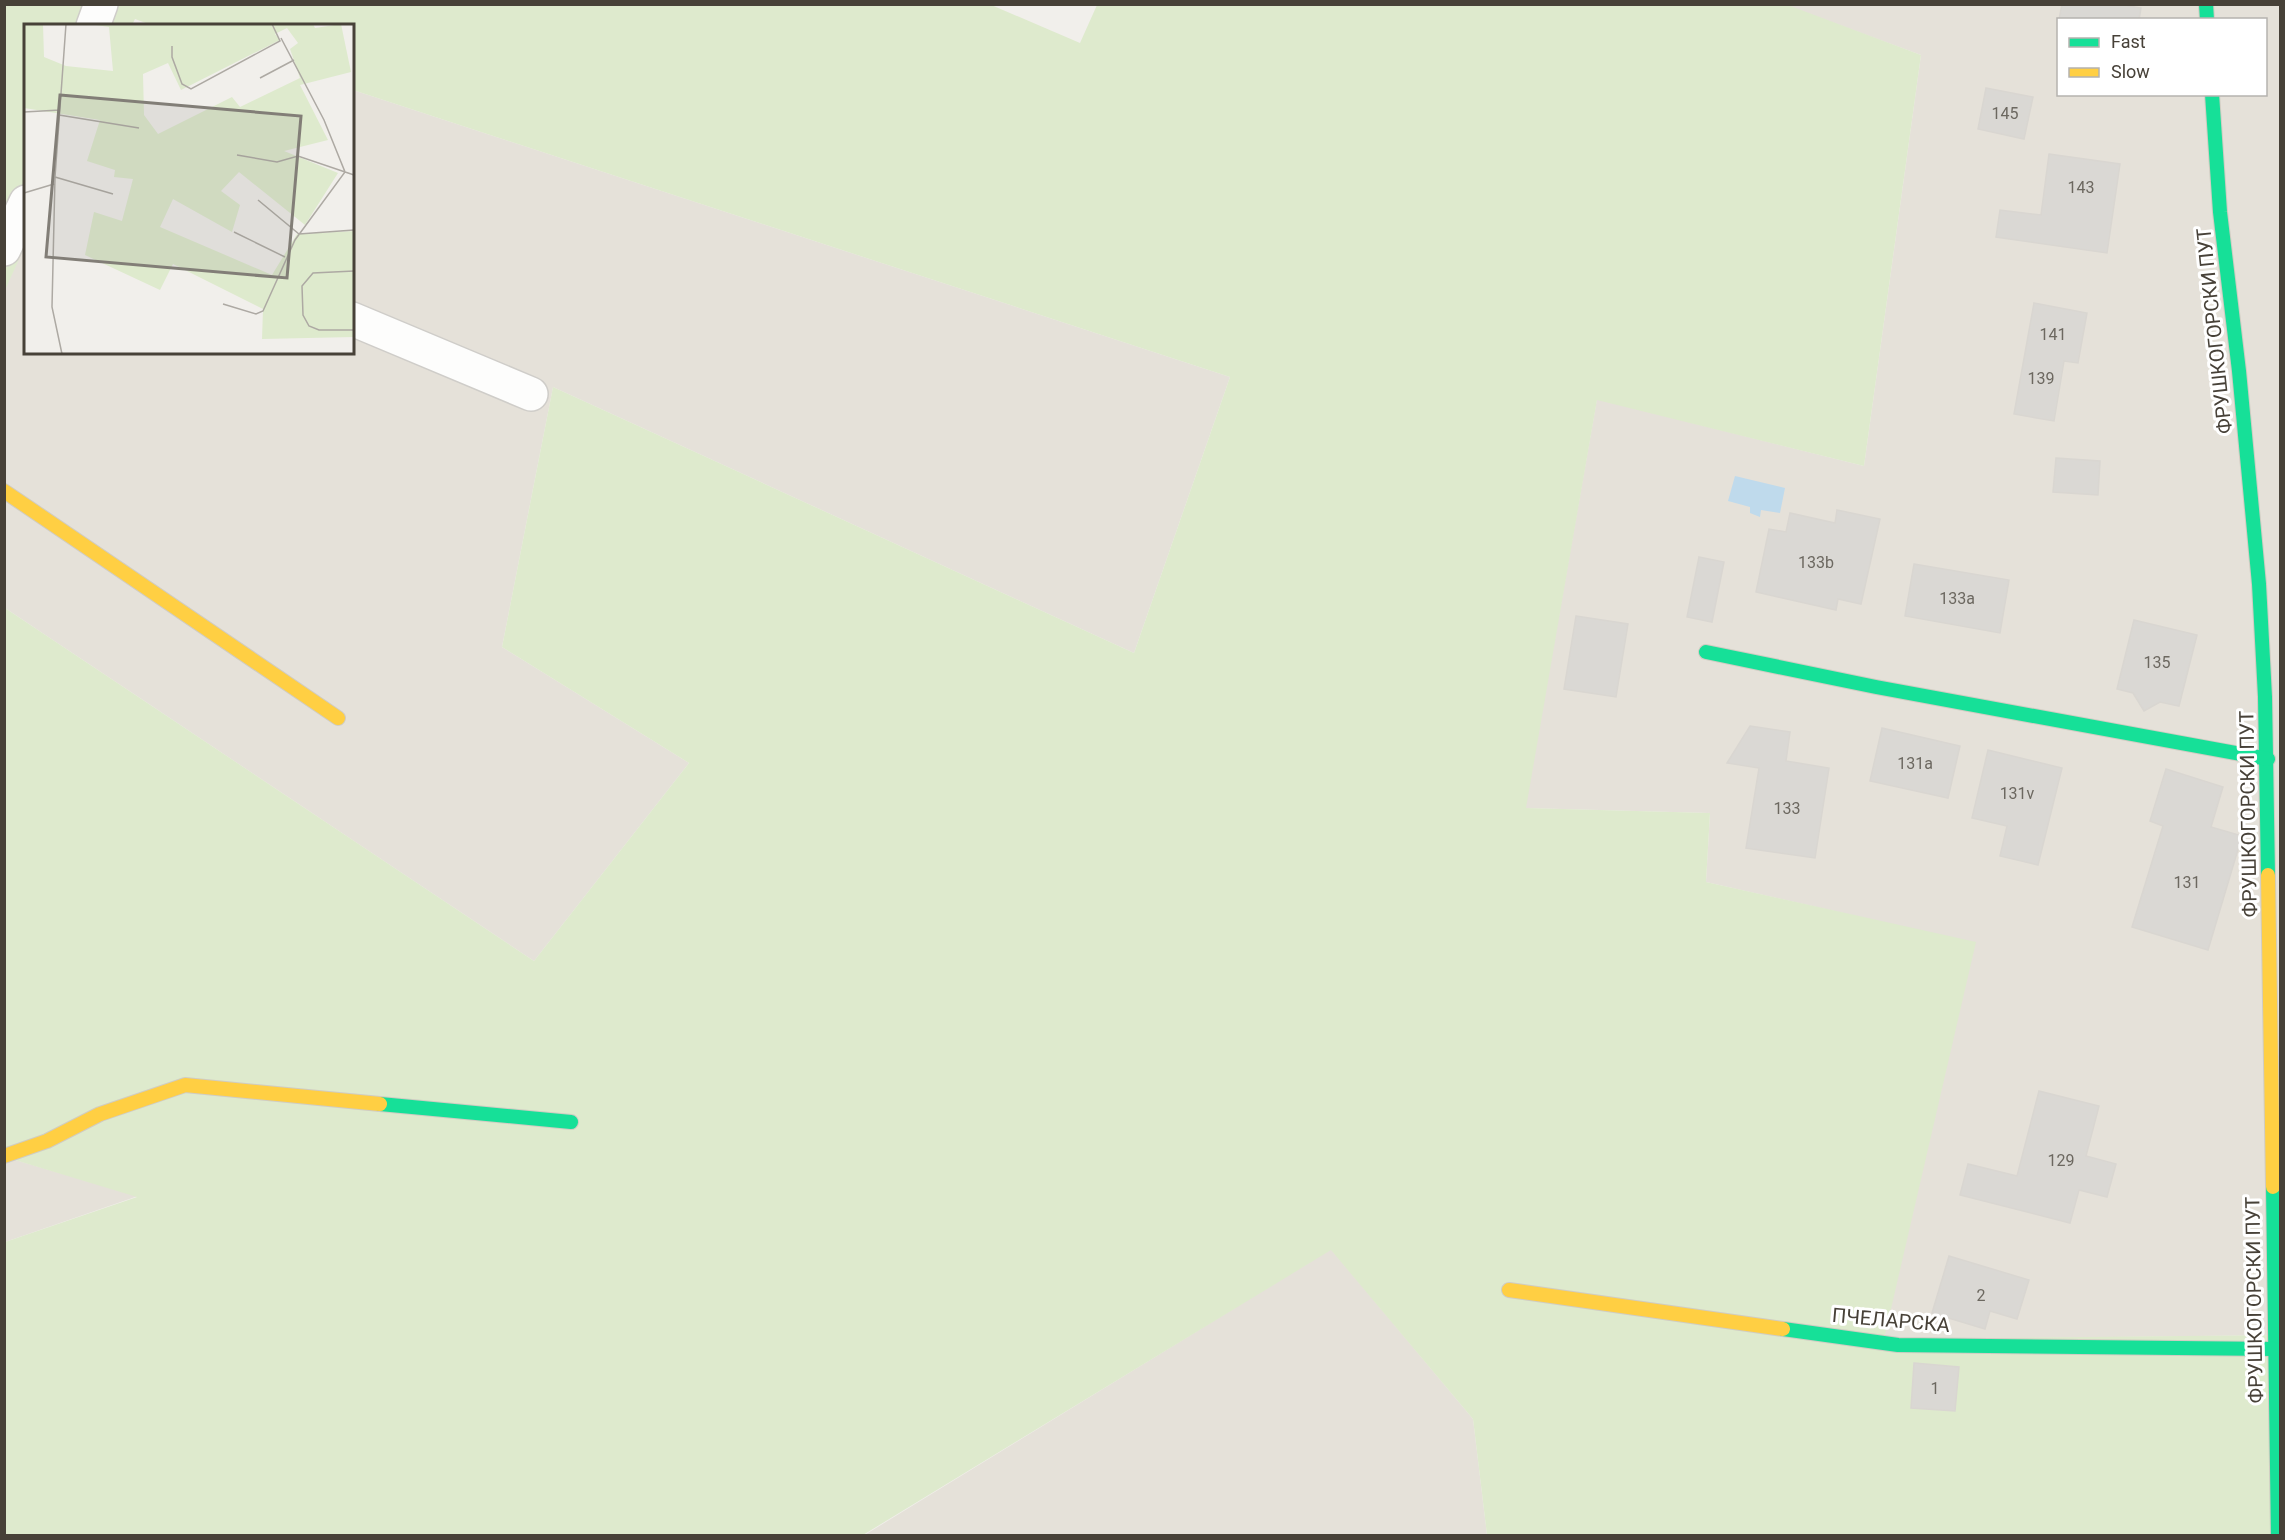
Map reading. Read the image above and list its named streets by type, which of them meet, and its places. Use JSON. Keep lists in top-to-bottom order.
{
  "streets": {
    "street": ["ФРУШКОГОРСКИ ПУТ", "ПЧЕЛАРСКА"]
  },
  "crossings": [
    ["ФРУШКОГОРСКИ ПУТ", "ПЧЕЛАРСКА"]
  ],
  "house_numbers": [
    "145",
    "143",
    "141",
    "139",
    "133b",
    "133a",
    "135",
    "131a",
    "131v",
    "133",
    "131",
    "129",
    "2",
    "1"
  ],
  "legend": ["Fast", "Slow"]
}
